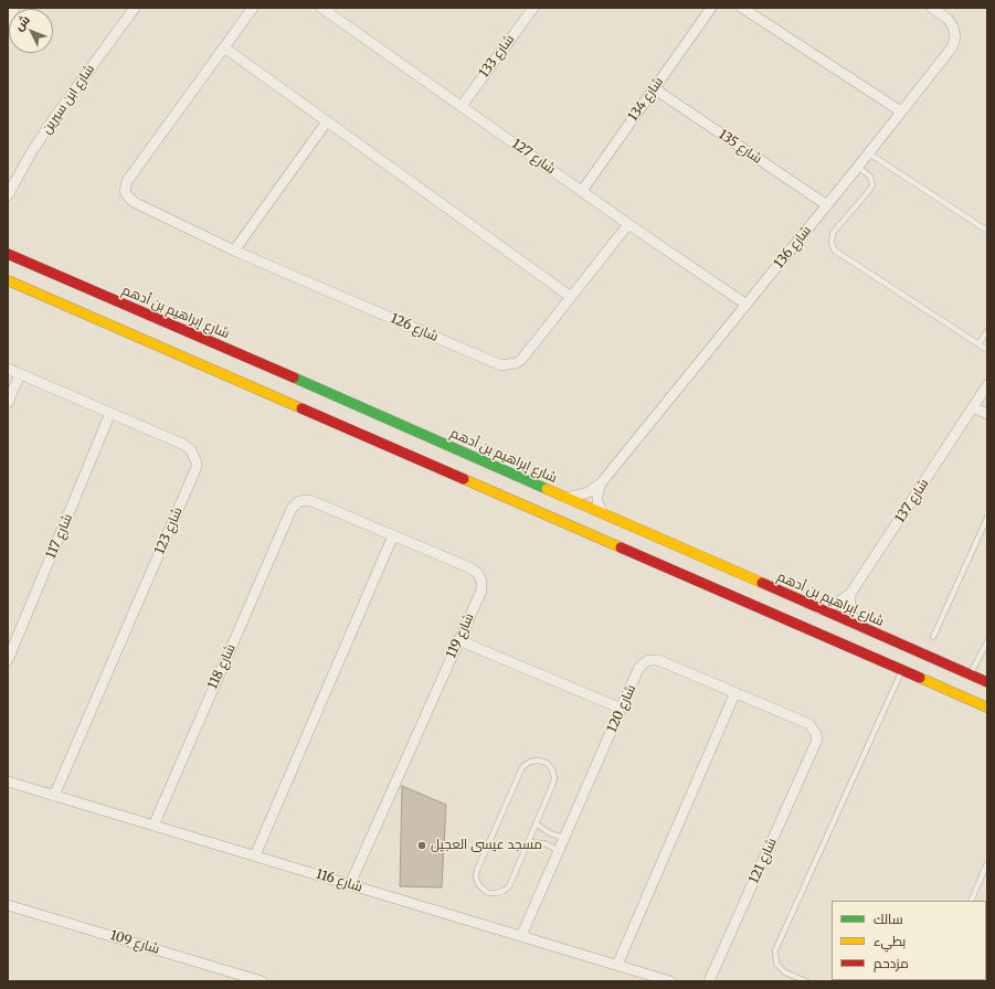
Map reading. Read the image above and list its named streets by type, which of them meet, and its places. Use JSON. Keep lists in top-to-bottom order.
{
  "streets": {
    "street": [
      "شارع 133",
      "شارع ابن سيرين",
      "شارع 134",
      "شارع 135",
      "شارع 127",
      "شارع 136",
      "شارع إبراهيم بن أدهم",
      "شارع 126",
      "شارع 137",
      "شارع 123",
      "شارع 117",
      "شارع 119",
      "شارع 118",
      "شارع 120",
      "شارع 121",
      "شارع 116",
      "شارع 109"
    ]
  },
  "crossings": [
    ["شارع 133", "شارع 127"],
    ["شارع 134", "شارع 135"],
    ["شارع 134", "شارع 127"],
    ["شارع 135", "شارع 136"],
    ["شارع 127", "شارع 136"],
    ["شارع 127", "شارع 126"],
    ["شارع 136", "شارع إبراهيم بن أدهم"],
    ["شارع إبراهيم بن أدهم", "شارع 137"],
    ["شارع 123", "شارع 117"],
    ["شارع 123", "شارع 116"],
    ["شارع 119", "شارع 118"],
    ["شارع 119", "شارع 116"],
    ["شارع 118", "شارع 116"],
    ["شارع 120", "شارع 121"],
    ["شارع 120", "شارع 116"]
  ],
  "places": ["مسجد عيسى العجيل"],
  "legend": ["سالك", "بطيء", "مزدحم"],
  "north": "top left"
}
